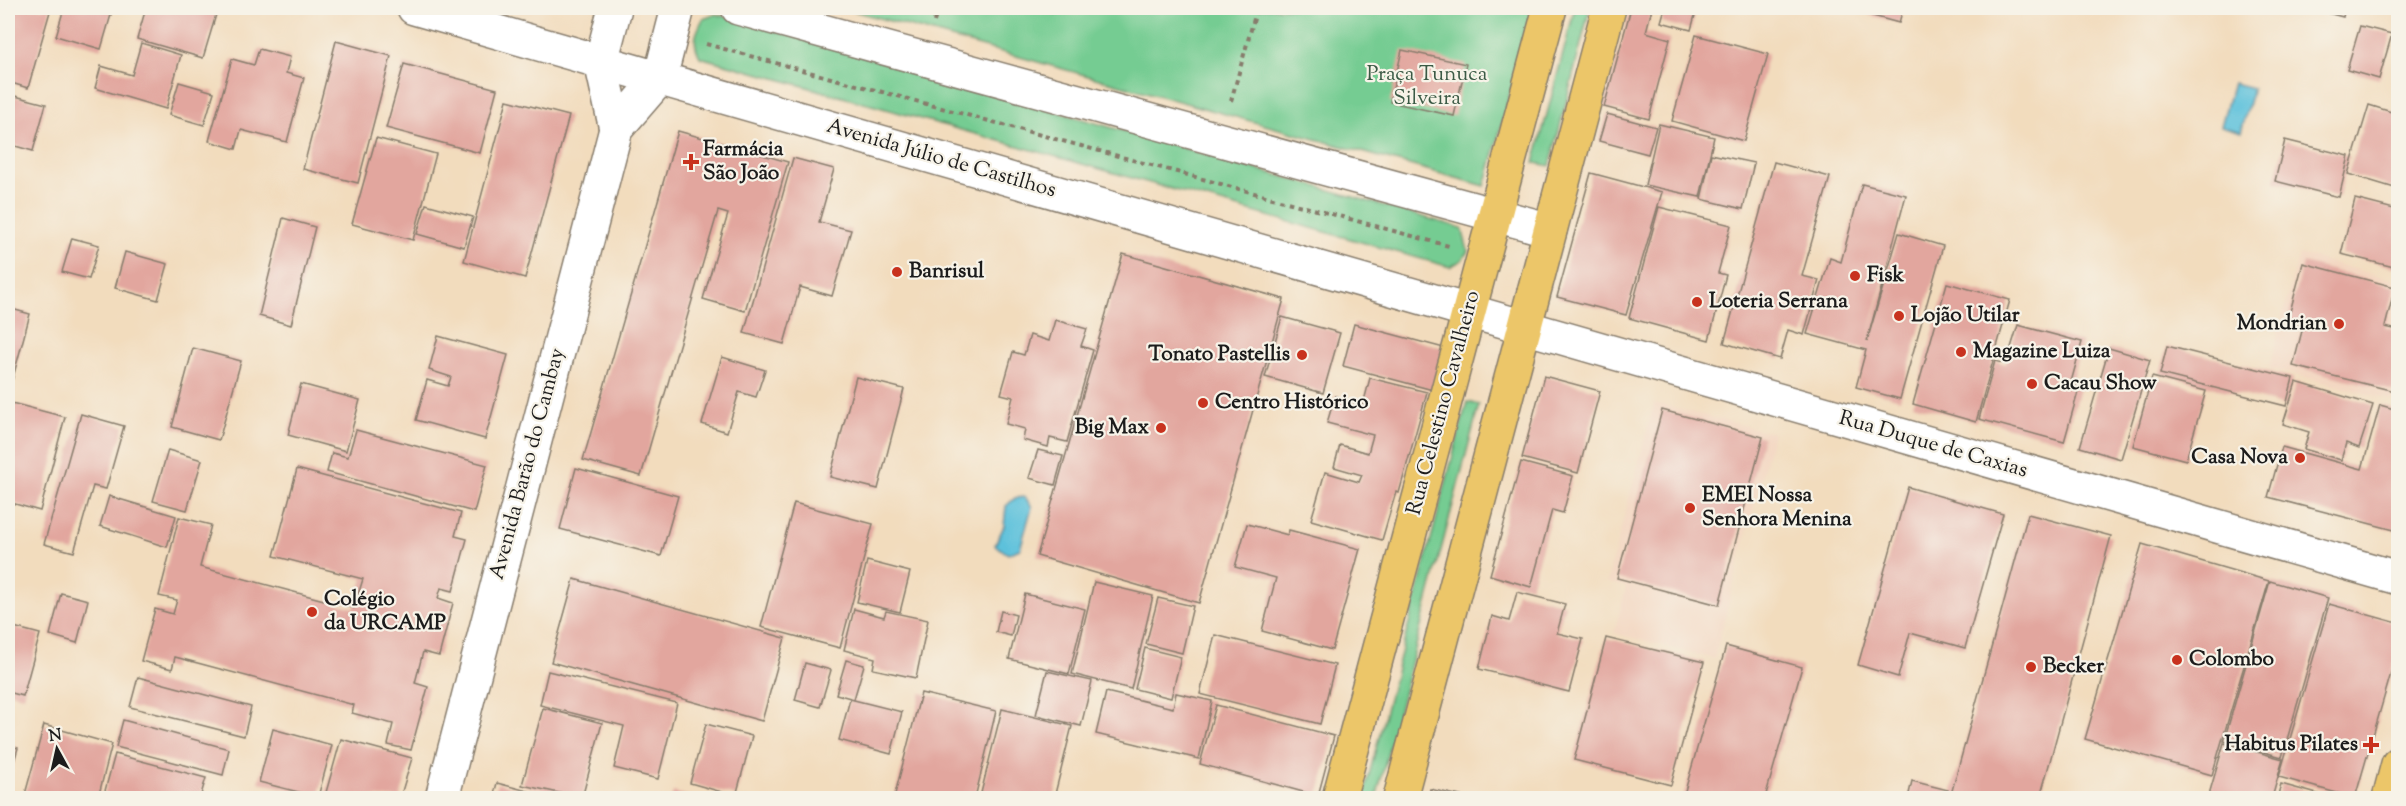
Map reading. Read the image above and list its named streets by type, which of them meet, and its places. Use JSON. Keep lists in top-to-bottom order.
{
  "streets": {
    "main road": ["Rua Celestino Cavalheiro"],
    "street": ["Avenida Júlio de Castilhos", "Rua Duque de Caxias", "Avenida Barão do Cambay"]
  },
  "crossings": [
    ["Avenida Júlio de Castilhos", "Rua Celestino Cavalheiro"],
    ["Avenida Júlio de Castilhos", "Rua Duque de Caxias"],
    ["Avenida Júlio de Castilhos", "Avenida Barão do Cambay"],
    ["Rua Celestino Cavalheiro", "Rua Duque de Caxias"]
  ],
  "parks": ["Praça Tunuca Silveira"],
  "places": {
    "health": ["Farmácia São João", "Habitus Pilates"],
    "other": [
      "Banrisul",
      "Fisk",
      "Loteria Serrana",
      "Lojão Utilar",
      "Mondrian",
      "Magazine Luiza",
      "Tonato Pastellis",
      "Cacau Show",
      "Centro Histórico",
      "Big Max",
      "Casa Nova",
      "EMEI Nossa Senhora Menina",
      "Colégio da URCAMP",
      "Colombo",
      "Becker"
    ]
  },
  "north": "top"
}
